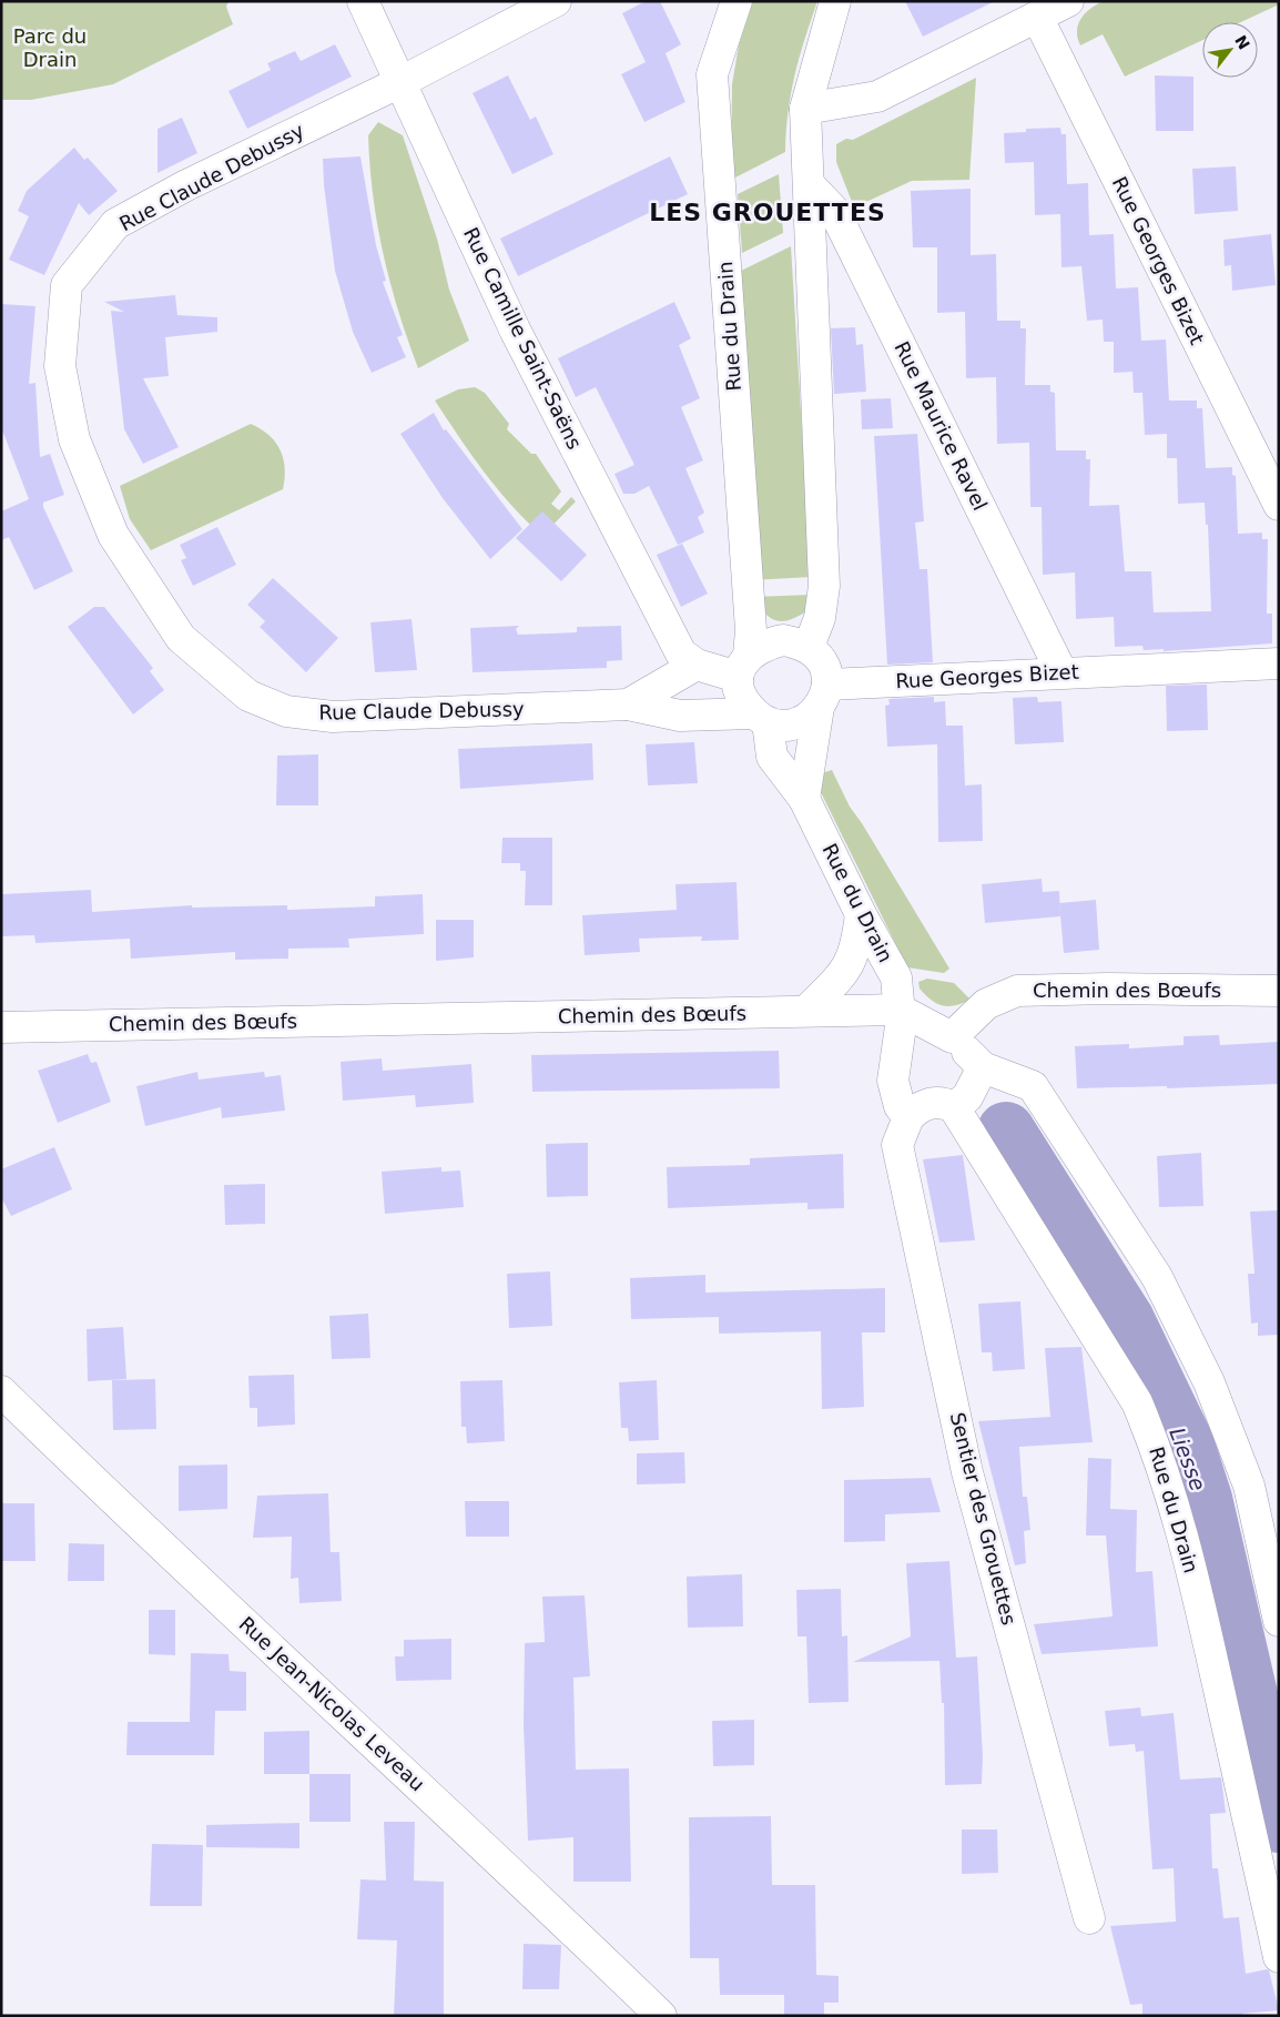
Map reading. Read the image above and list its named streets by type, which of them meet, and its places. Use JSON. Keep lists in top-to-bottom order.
{
  "streets": {
    "street": [
      "Rue Claude Debussy",
      "Rue Georges Bizet",
      "Rue du Drain",
      "Rue Camille Saint-Saëns",
      "Rue Maurice Ravel",
      "Chemin des Bœufs",
      "Sentier des Grouettes",
      "Rue Jean-Nicolas Leveau"
    ]
  },
  "crossings": [
    ["Rue Claude Debussy", "Rue Camille Saint-Saëns"],
    ["Rue Georges Bizet", "Rue du Drain"],
    ["Rue Georges Bizet", "Rue Maurice Ravel"],
    ["Rue du Drain", "Chemin des Bœufs"],
    ["Rue du Drain", "Sentier des Grouettes"]
  ],
  "districts": ["LES GROUETTES"],
  "water": ["Liesse"],
  "parks": ["Parc du Drain"],
  "north": "top right"
}
